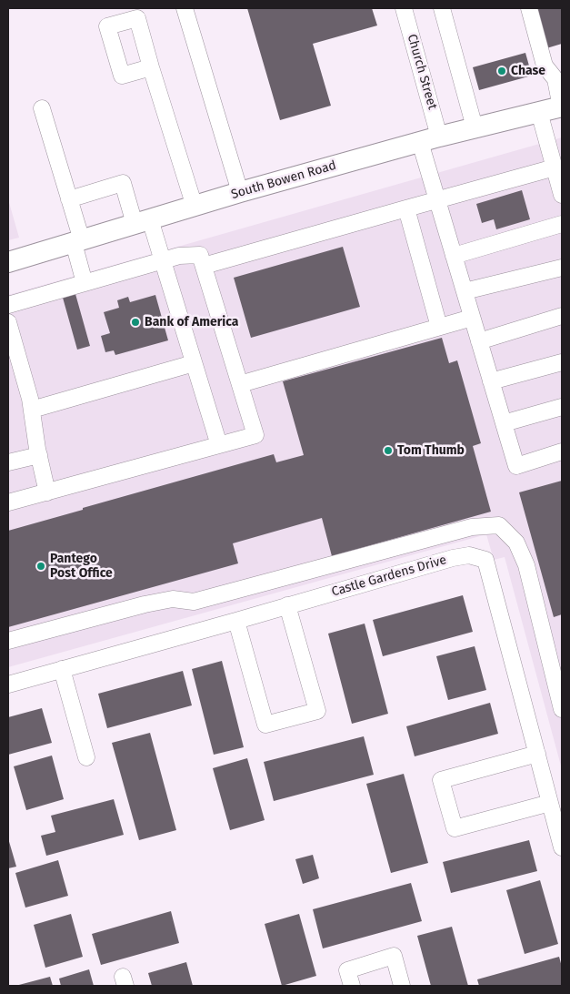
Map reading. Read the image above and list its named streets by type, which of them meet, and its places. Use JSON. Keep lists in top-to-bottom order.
{
  "streets": {
    "main road": ["South Bowen Road"],
    "street": ["Church Street", "Castle Gardens Drive"]
  },
  "crossings": [
    ["Church Street", "South Bowen Road"]
  ],
  "places": [
    "Chase",
    "Bank of America",
    "Tom Thumb",
    "Pantego Post Office"
  ]
}
